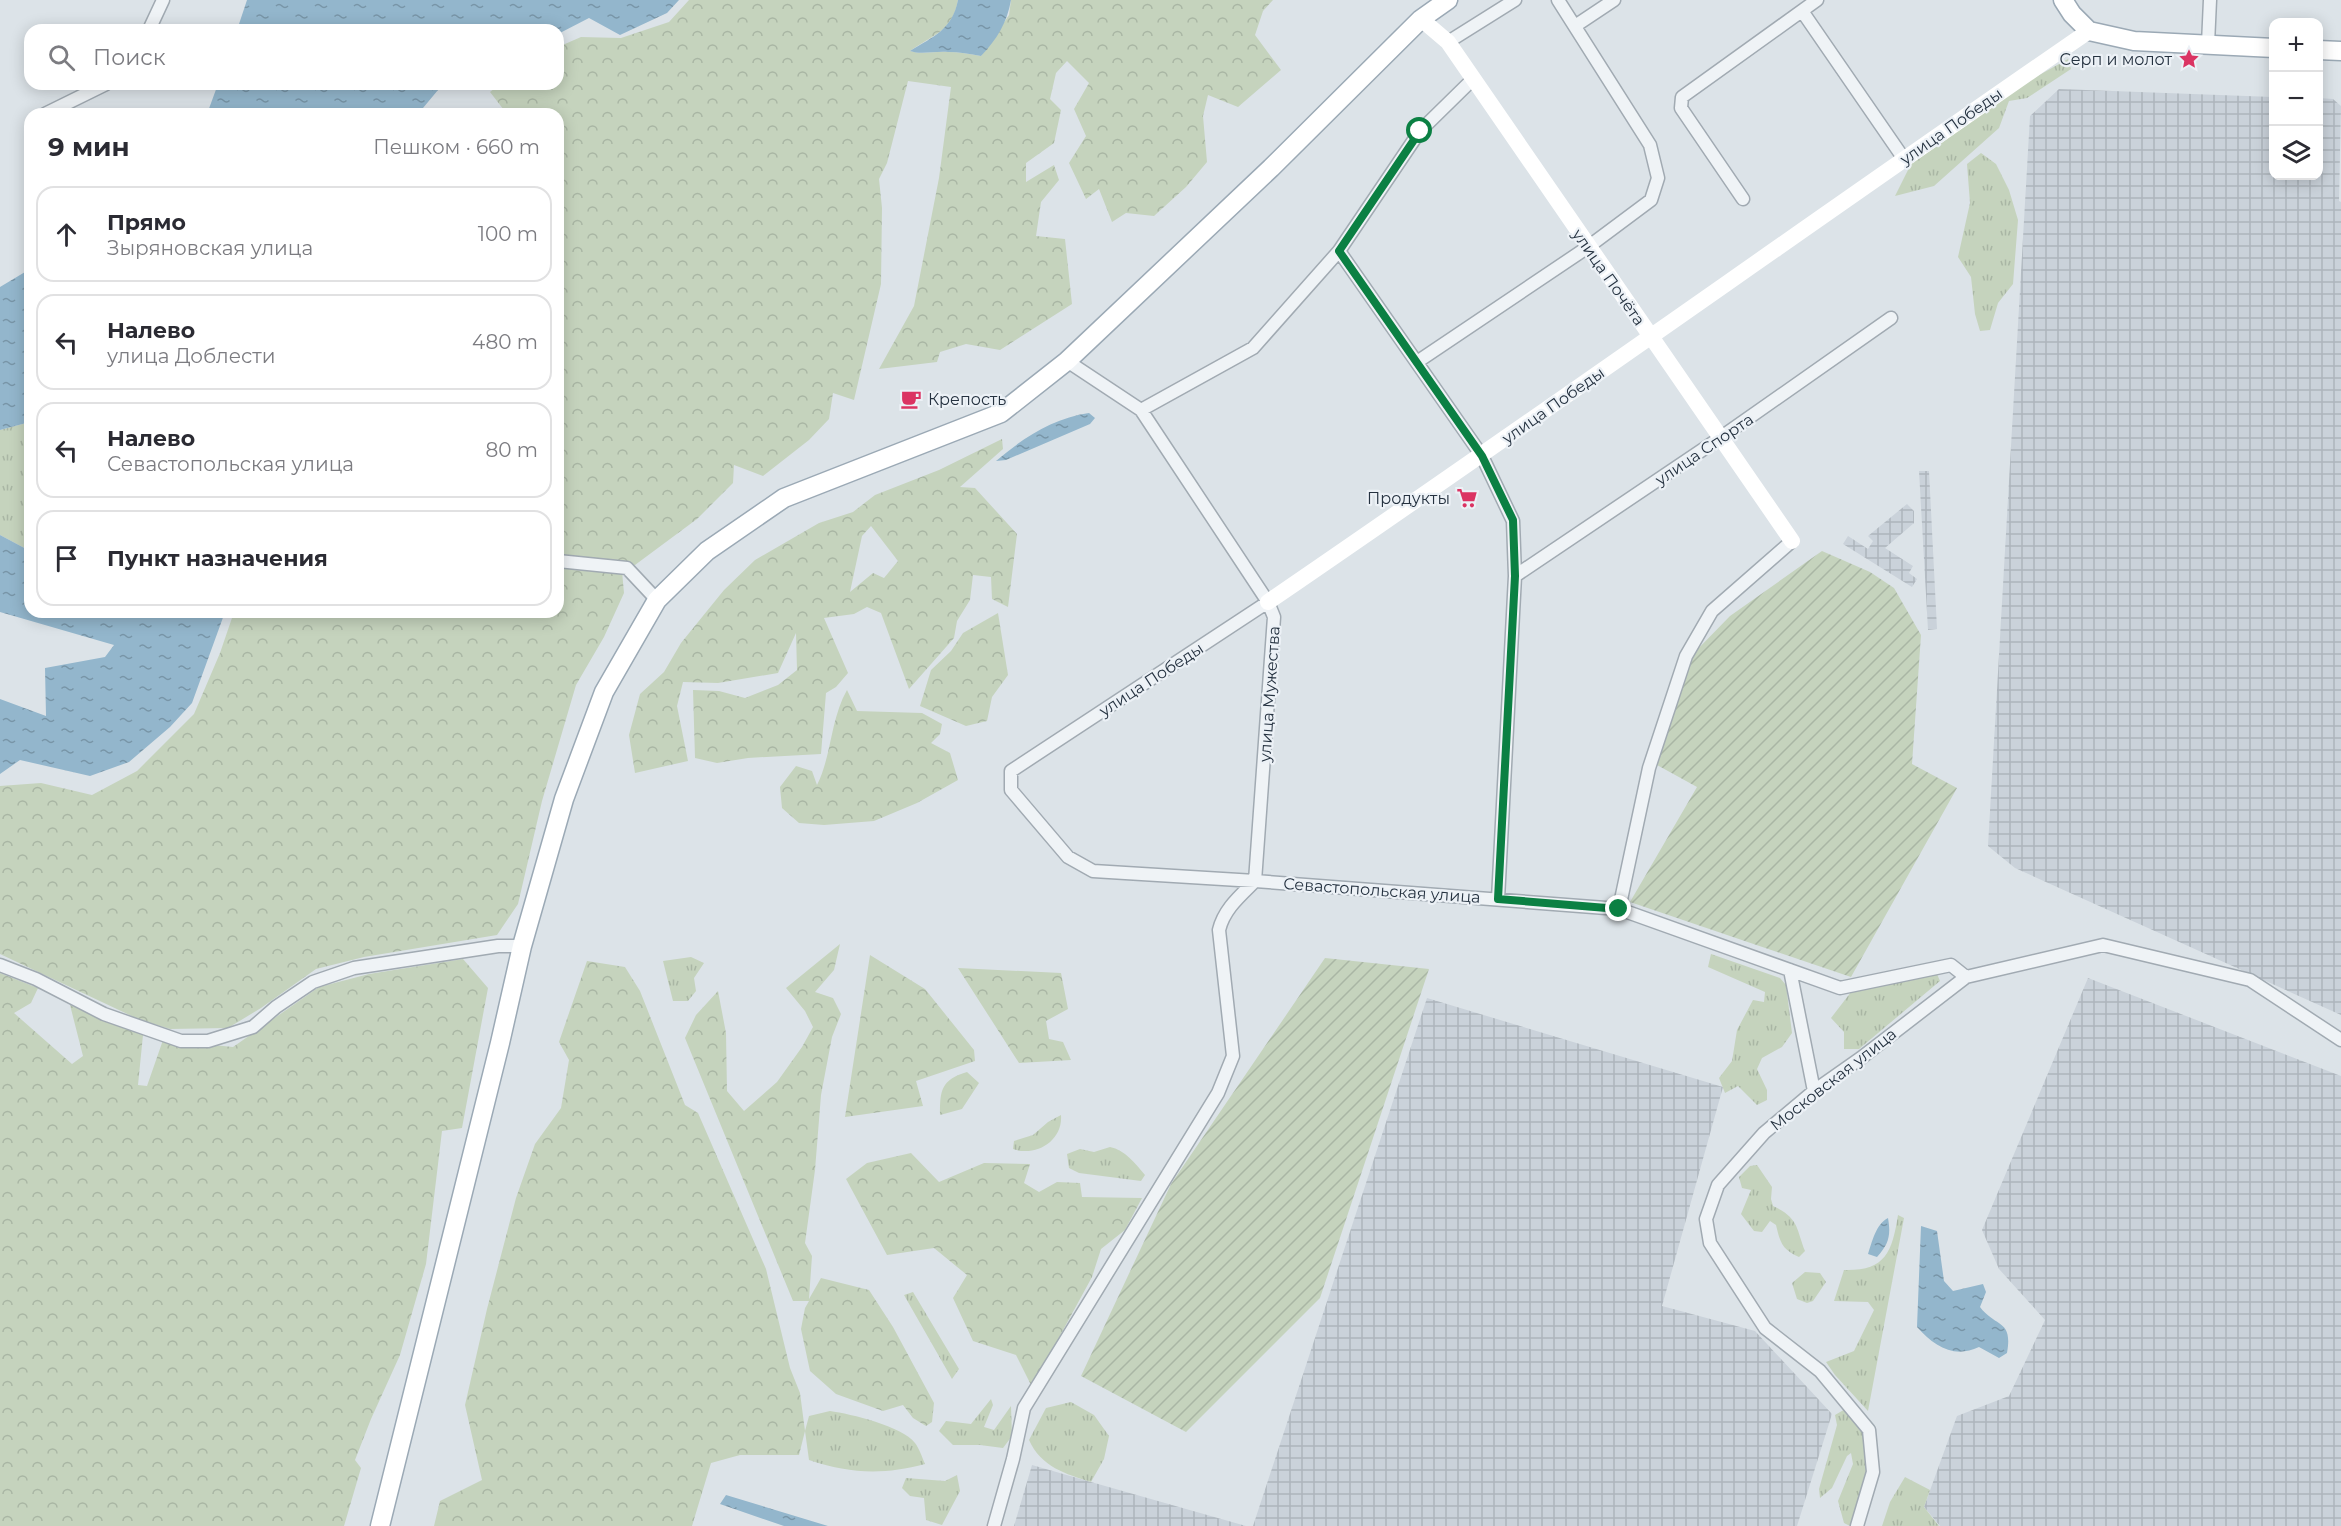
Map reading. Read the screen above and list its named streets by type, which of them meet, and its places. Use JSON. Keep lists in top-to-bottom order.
{
  "streets": {
    "street": [
      "улица Победы",
      "улица Почёта",
      "улица Спорта",
      "улица Мужества",
      "Севастопольская улица",
      "Московская улица"
    ]
  },
  "crossings": [
    ["улица Победы", "улица Почёта"],
    ["улица Победы", "улица Мужества"],
    ["улица Победы", "Севастопольская улица"],
    ["улица Почёта", "улица Спорта"],
    ["улица Мужества", "Севастопольская улица"],
    ["Севастопольская улица", "Московская улица"]
  ],
  "places": {
    "place": ["Серп и молот"],
    "cafe": ["Крепость"],
    "supermarket": ["Продукты"]
  },
  "page": {
    "map_buttons": ["+", "−"],
    "search": "Поиск",
    "heading": ["9 мин", "Пешком · 660 m"],
    "list": [
      ["Прямо", "Зыряновская улица", "100 m"],
      ["Налево", "улица Доблести", "480 m"],
      ["Налево", "Севастопольская улица", "80 m"],
      "Пункт назначения"
    ]
  }
}
